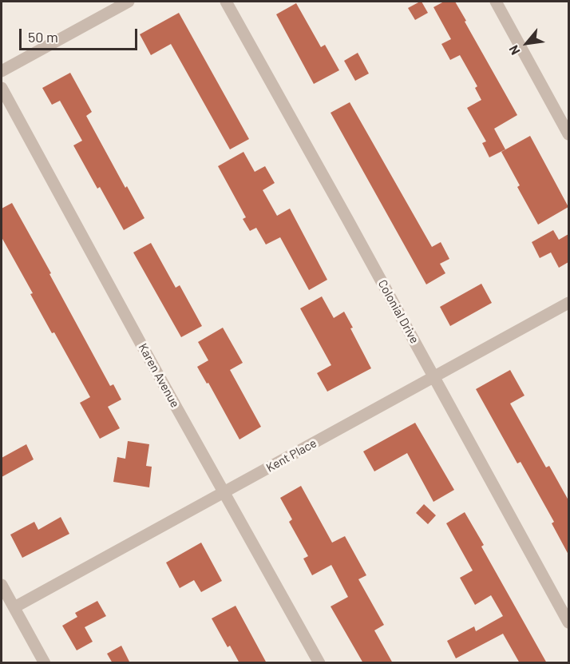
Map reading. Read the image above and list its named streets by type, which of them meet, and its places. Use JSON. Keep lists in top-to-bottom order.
{
  "streets": {
    "street": ["Colonial Drive", "Karen Avenue", "Kent Place"]
  },
  "crossings": [
    ["Colonial Drive", "Kent Place"],
    ["Karen Avenue", "Kent Place"]
  ],
  "scale_bar": "50 m",
  "north": "bottom left"
}
